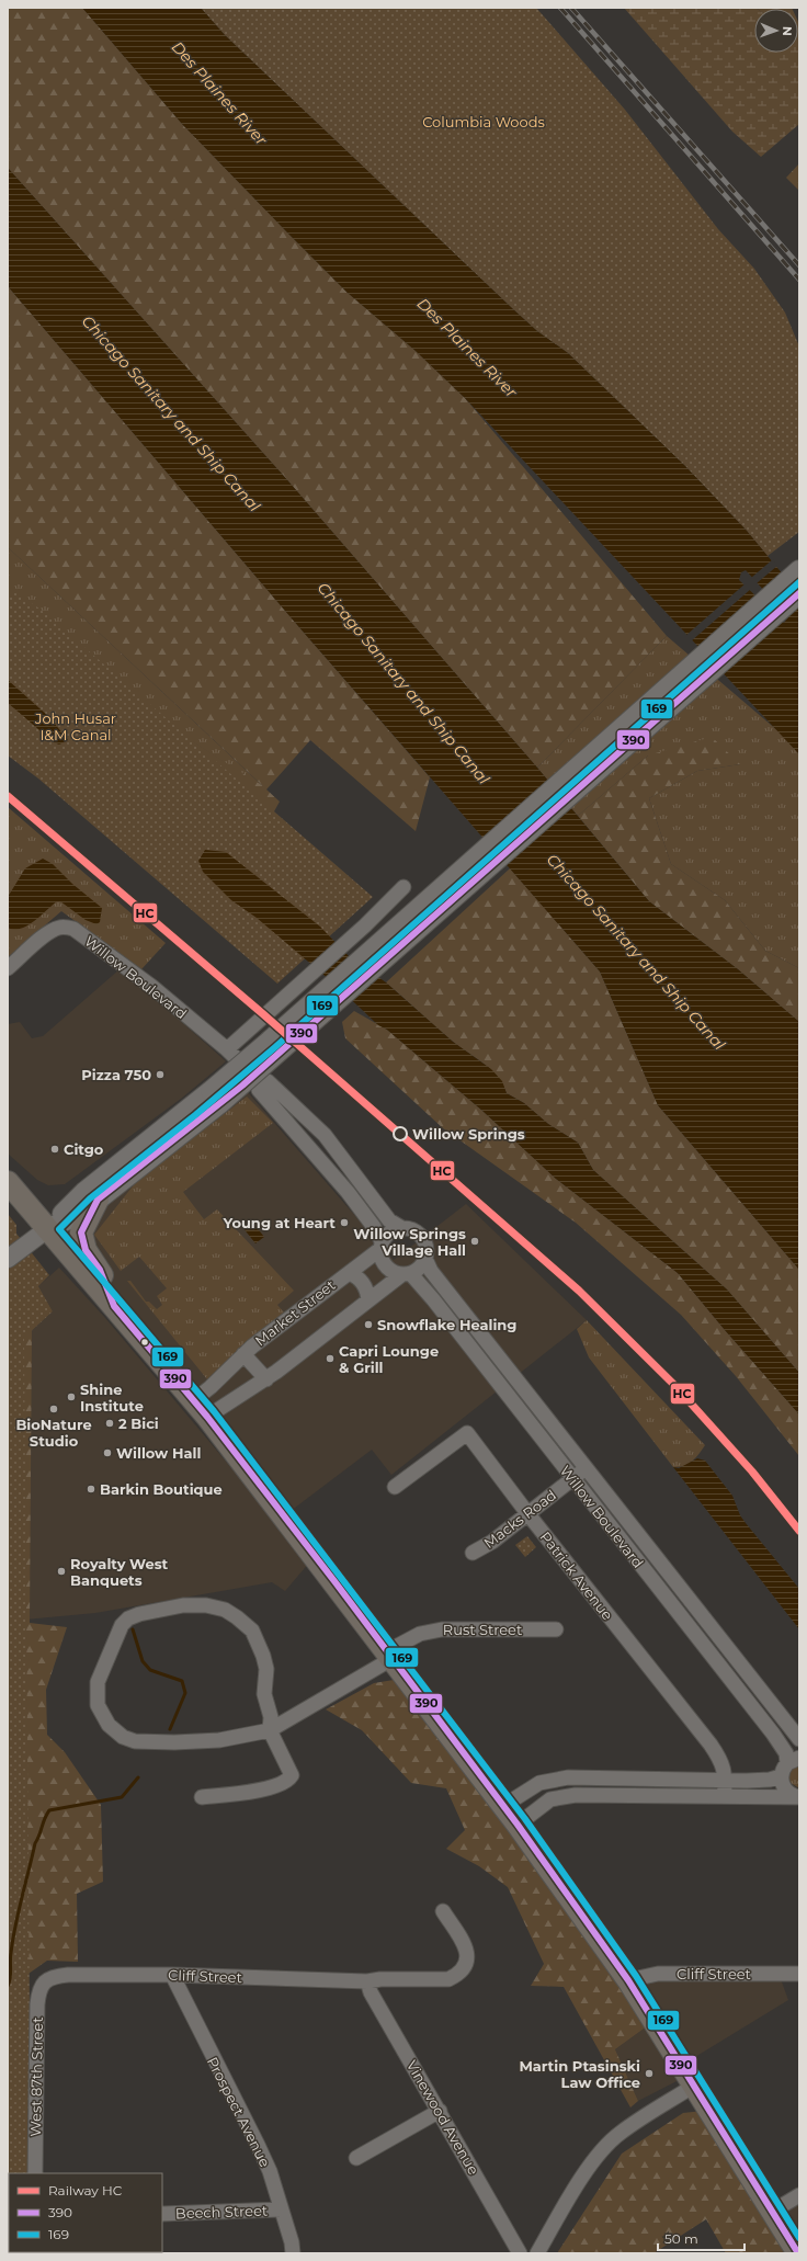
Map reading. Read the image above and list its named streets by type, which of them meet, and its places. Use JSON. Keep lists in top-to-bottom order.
{
  "streets": {
    "street": [
      "Willow Boulevard",
      "Market Street",
      "Macks Road",
      "Patrick Avenue",
      "Rust Street",
      "Cliff Street",
      "West 87th Street",
      "Prospect Avenue",
      "Vinewood Avenue",
      "Beech Street"
    ]
  },
  "crossings": [
    ["Willow Boulevard", "Market Street"],
    ["Willow Boulevard", "Macks Road"],
    ["Macks Road", "Patrick Avenue"],
    ["Cliff Street", "West 87th Street"],
    ["Cliff Street", "Prospect Avenue"],
    ["Cliff Street", "Vinewood Avenue"],
    ["Prospect Avenue", "Beech Street"]
  ],
  "water": ["Des Plaines River", "Chicago Sanitary and Ship Canal"],
  "parks": ["Columbia Woods", "John Husar I&M Canal"],
  "places": [
    "Pizza 750",
    "Willow Springs",
    "Citgo",
    "Young at Heart",
    "Willow Springs Village Hall",
    "Snowflake Healing",
    "Capri Lounge & Grill",
    "Shine Institute",
    "BioNature Studio",
    "2 Bici",
    "Willow Hall",
    "Barkin Boutique",
    "Royalty West Banquets",
    "Martin Ptasinski Law Office"
  ],
  "lines": ["transit line 169", "transit line 390", "rail line HC"],
  "legend": ["Railway HC", "390", "169"],
  "scale_bar": "50 m",
  "north": "right"
}
